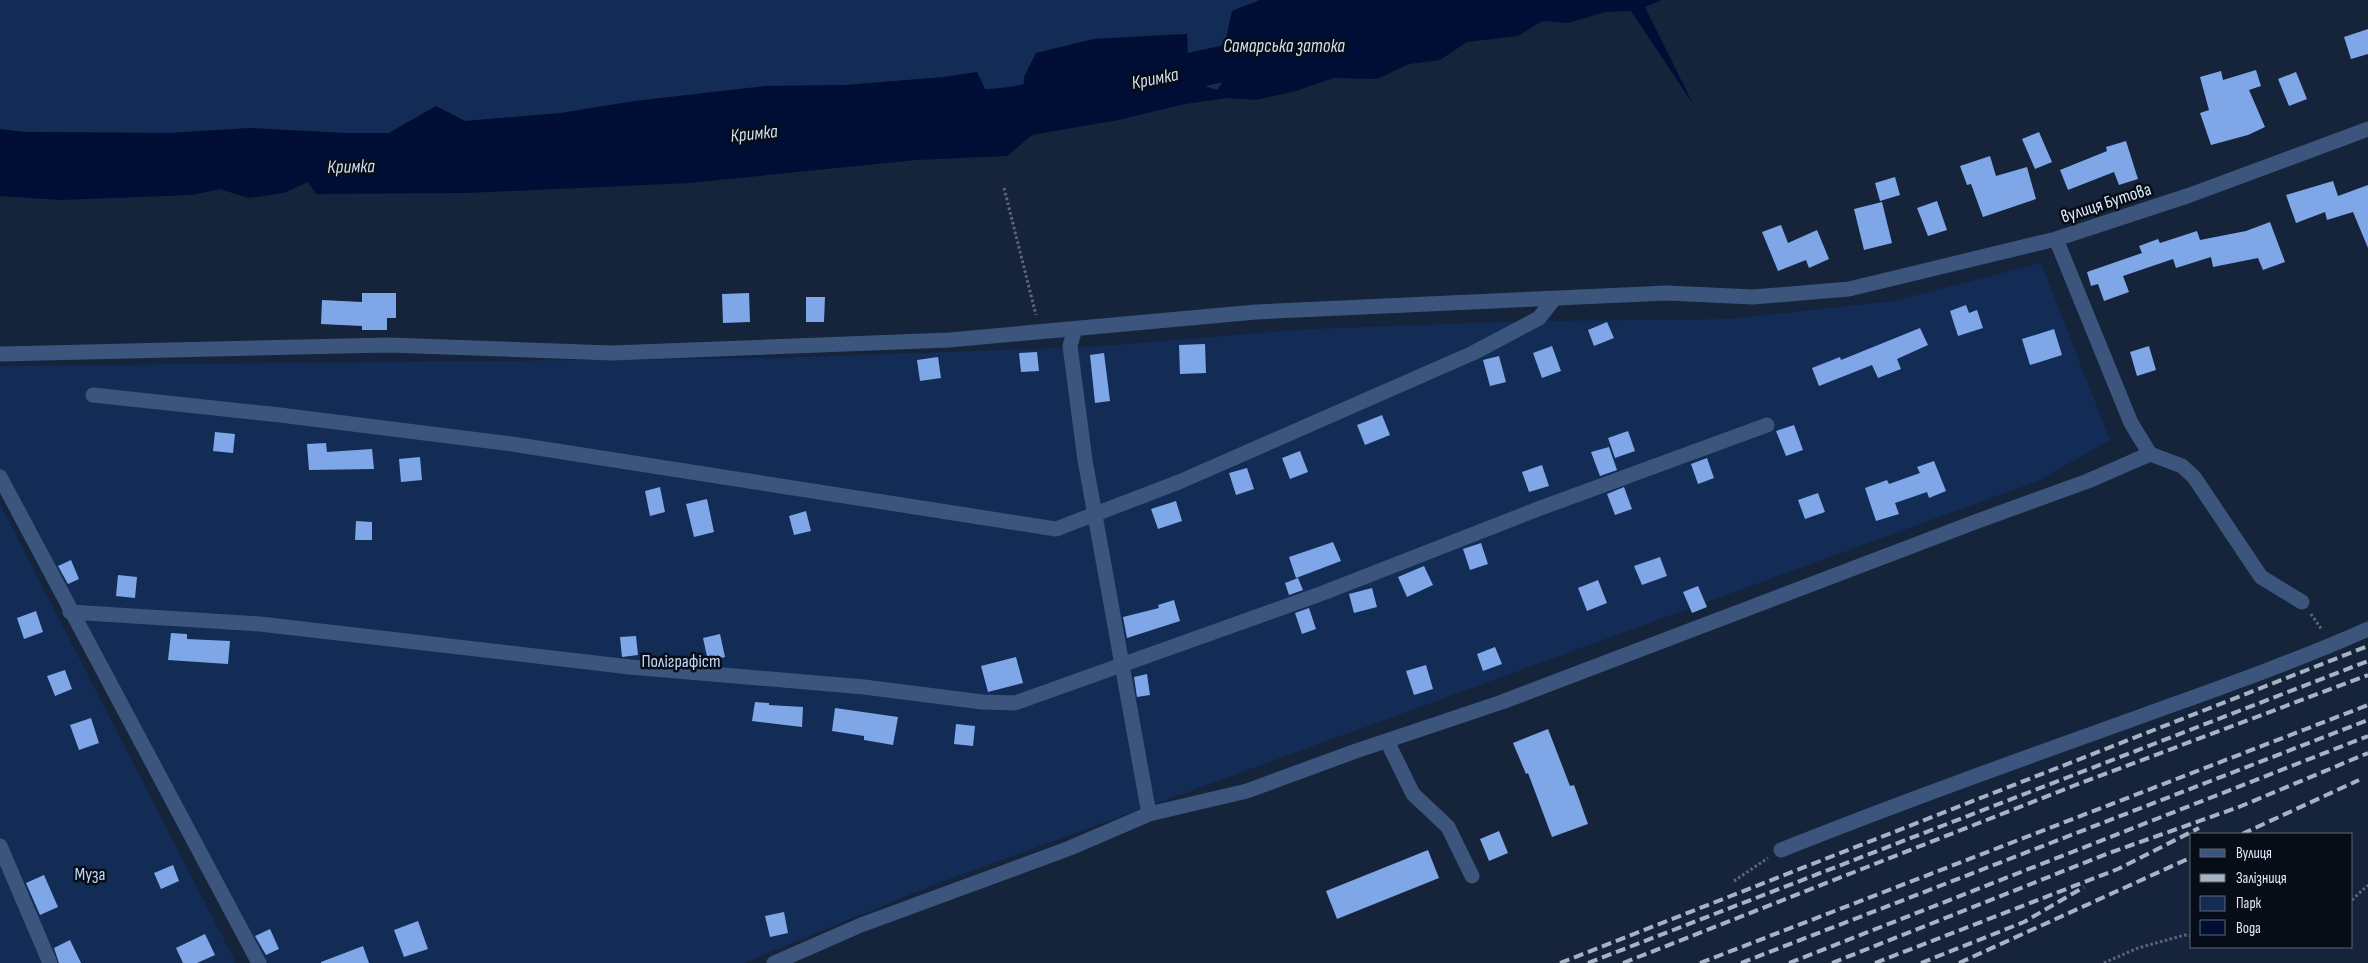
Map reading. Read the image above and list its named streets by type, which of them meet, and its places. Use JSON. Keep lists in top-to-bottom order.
{
  "streets": {
    "street": ["вулиця Бутова"]
  },
  "water": ["Самарська затока", "Кримка"],
  "parks": ["Поліграфіст", "Муза"],
  "legend": [
    "Вулиця",
    "Залізниця",
    "Парк",
    "Вода"
  ]
}
